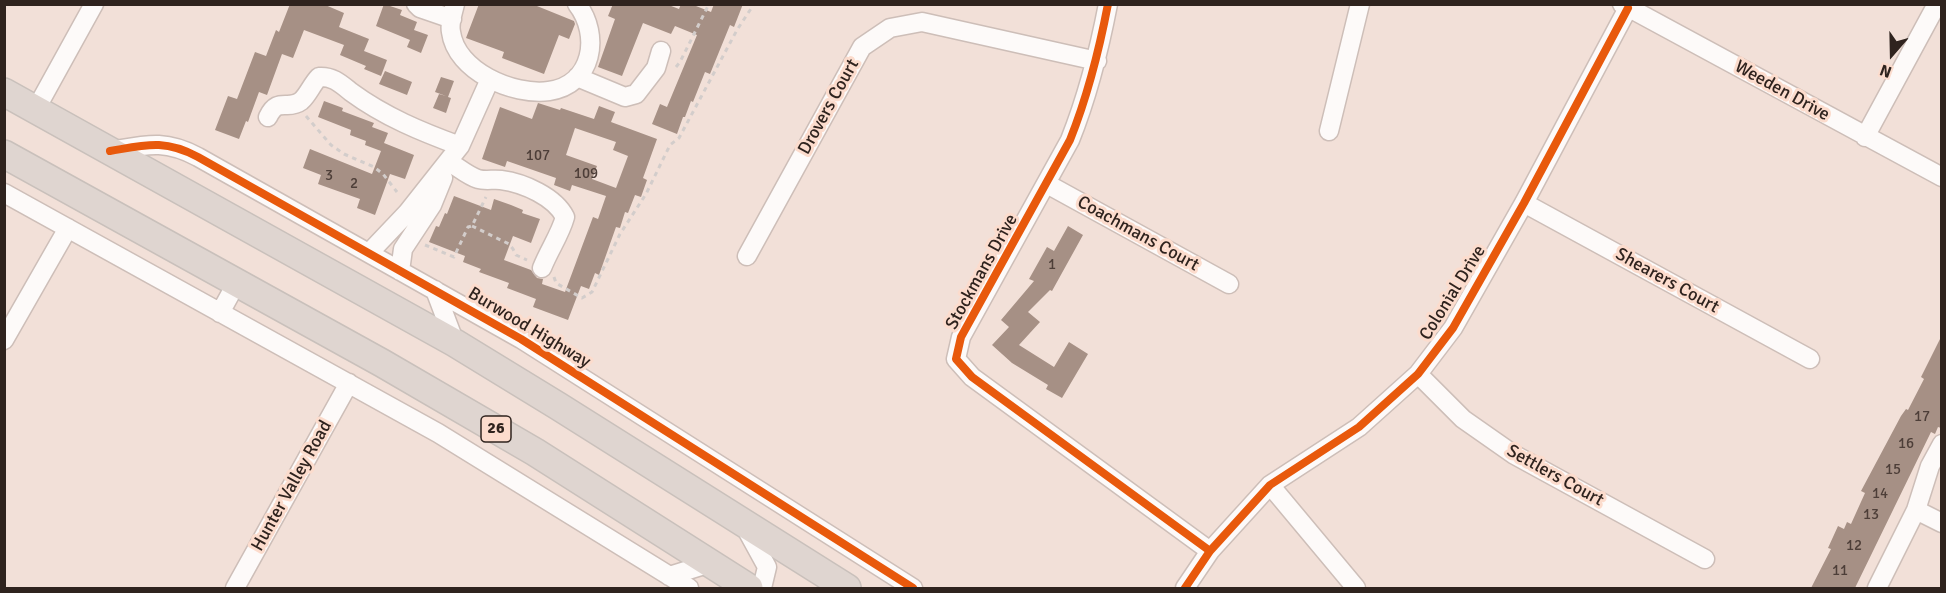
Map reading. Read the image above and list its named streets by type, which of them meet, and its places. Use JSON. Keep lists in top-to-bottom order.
{
  "streets": {
    "highway": ["26"],
    "street": [
      "Weeden Drive",
      "Drovers Court",
      "Coachmans Court",
      "Stockmans Drive",
      "Shearers Court",
      "Colonial Drive",
      "Burwood Highway",
      "Settlers Court",
      "Hunter Valley Road"
    ]
  },
  "crossings": [
    ["Weeden Drive", "Colonial Drive"],
    ["Drovers Court", "Stockmans Drive"],
    ["Coachmans Court", "Stockmans Drive"],
    ["Stockmans Drive", "Colonial Drive"],
    ["Shearers Court", "Colonial Drive"],
    ["Colonial Drive", "Settlers Court"]
  ],
  "house_numbers": [
    "107",
    "109",
    "3",
    "2",
    "1",
    "17",
    "16",
    "15",
    "14",
    "13",
    "12",
    "11"
  ],
  "north": "bottom"
}
